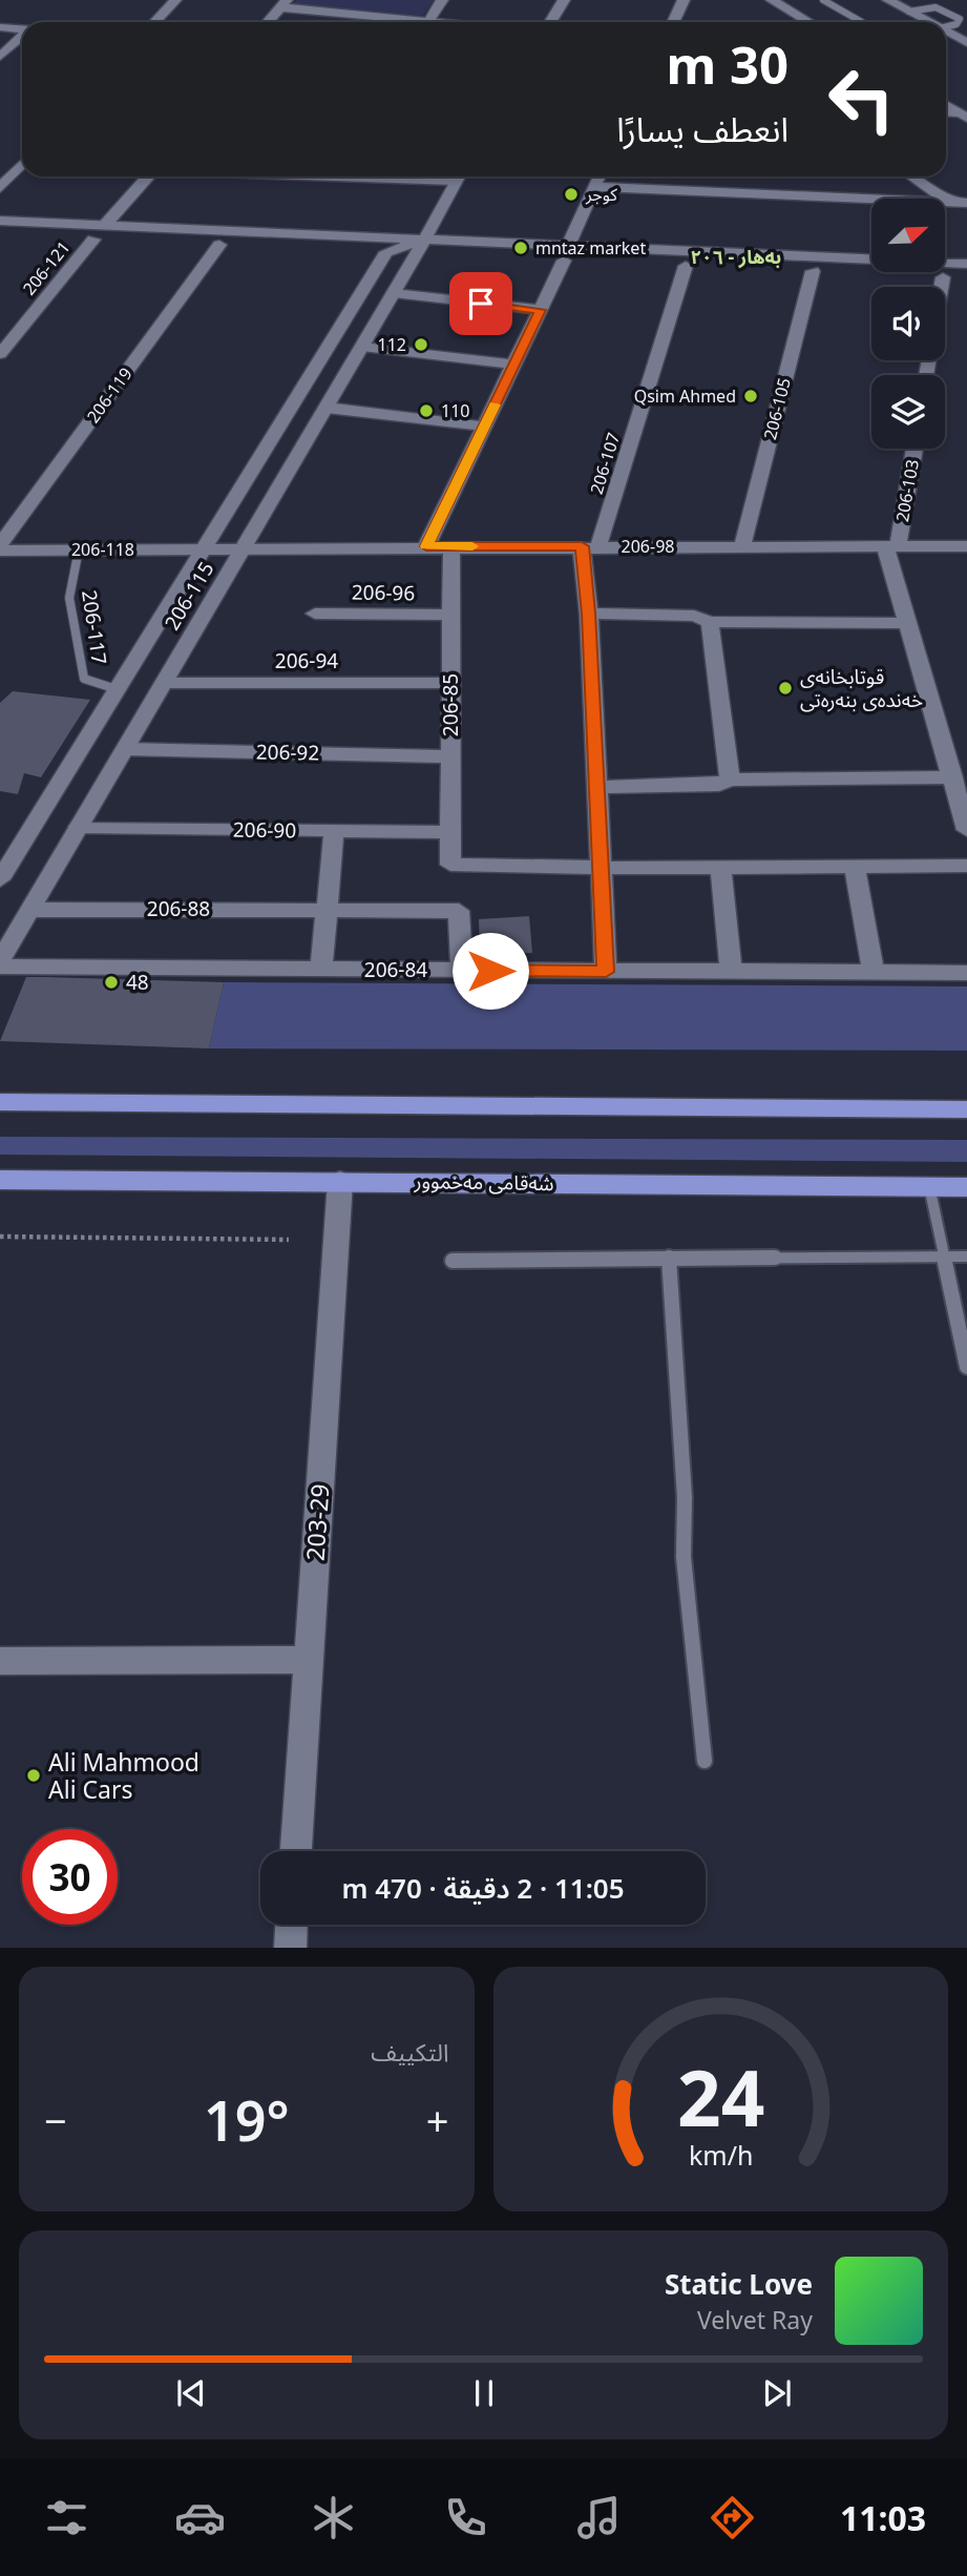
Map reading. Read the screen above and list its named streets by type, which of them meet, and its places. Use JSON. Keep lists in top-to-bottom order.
{
  "streets": {
    "highway": ["شەقامی مەخموور"],
    "street": [
      "206-121",
      "206-119",
      "206-105",
      "206-107",
      "206-103",
      "206-98",
      "206-118",
      "206-96",
      "206-115",
      "206-94",
      "206-85",
      "206-92",
      "206-90",
      "206-88",
      "206-84",
      "203-29"
    ],
    "lane": ["206-117"]
  },
  "crossings": [
    ["206-105", "206-98"],
    ["206-107", "206-98"],
    ["206-103", "206-98"],
    ["206-98", "206-118"],
    ["206-98", "206-115"],
    ["206-98", "206-85"],
    ["206-118", "206-115"],
    ["206-118", "206-117"],
    ["206-96", "206-85"],
    ["206-115", "206-117"],
    ["206-115", "206-94"],
    ["206-115", "206-92"],
    ["206-115", "206-90"],
    ["206-115", "206-88"],
    ["206-94", "206-85"],
    ["206-85", "206-92"],
    ["206-85", "206-90"],
    ["206-88", "206-84"],
    ["شەقامی مەخموور", "203-29"]
  ],
  "districts": ["بەهار - ٢٠٦"],
  "places": [
    "كوجر",
    "mntaz market",
    "112",
    "Qsim Ahmed",
    "110",
    "قوتابخانەی خەندەی بنەرەتی",
    "48",
    "Ali Mahmood Ali Cars"
  ],
  "north": "top right",
  "page": {
    "turn": ["30 m", "انعطف يسارًا"],
    "limit": "30",
    "trip": "11:05 · 2 دقيقة · 470 m",
    "tile": "التكييف",
    "heat": ["−", "19°", "+"],
    "song": ["Static Love", "Velvet Ray"],
    "tabs": "11:03",
    "gauge": ["24", "km/h"]
  }
}
